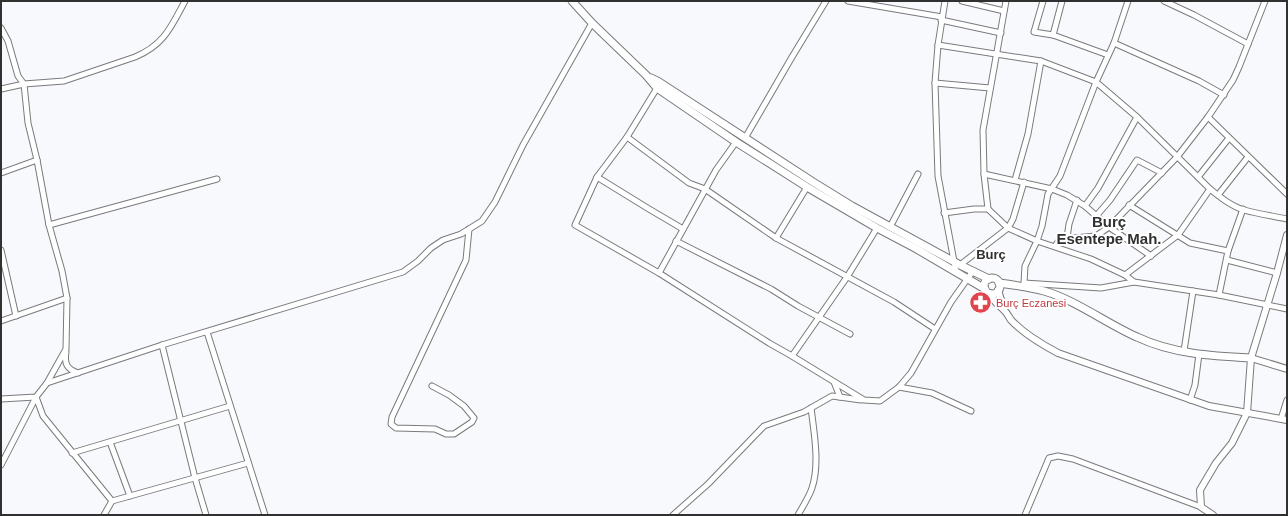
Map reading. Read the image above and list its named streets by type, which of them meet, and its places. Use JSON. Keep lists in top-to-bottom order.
{
  "districts": ["Burç Esentepe Mah.", "Burç"],
  "places": {
    "pharmacy": ["Burç Eczanesi"]
  }
}
